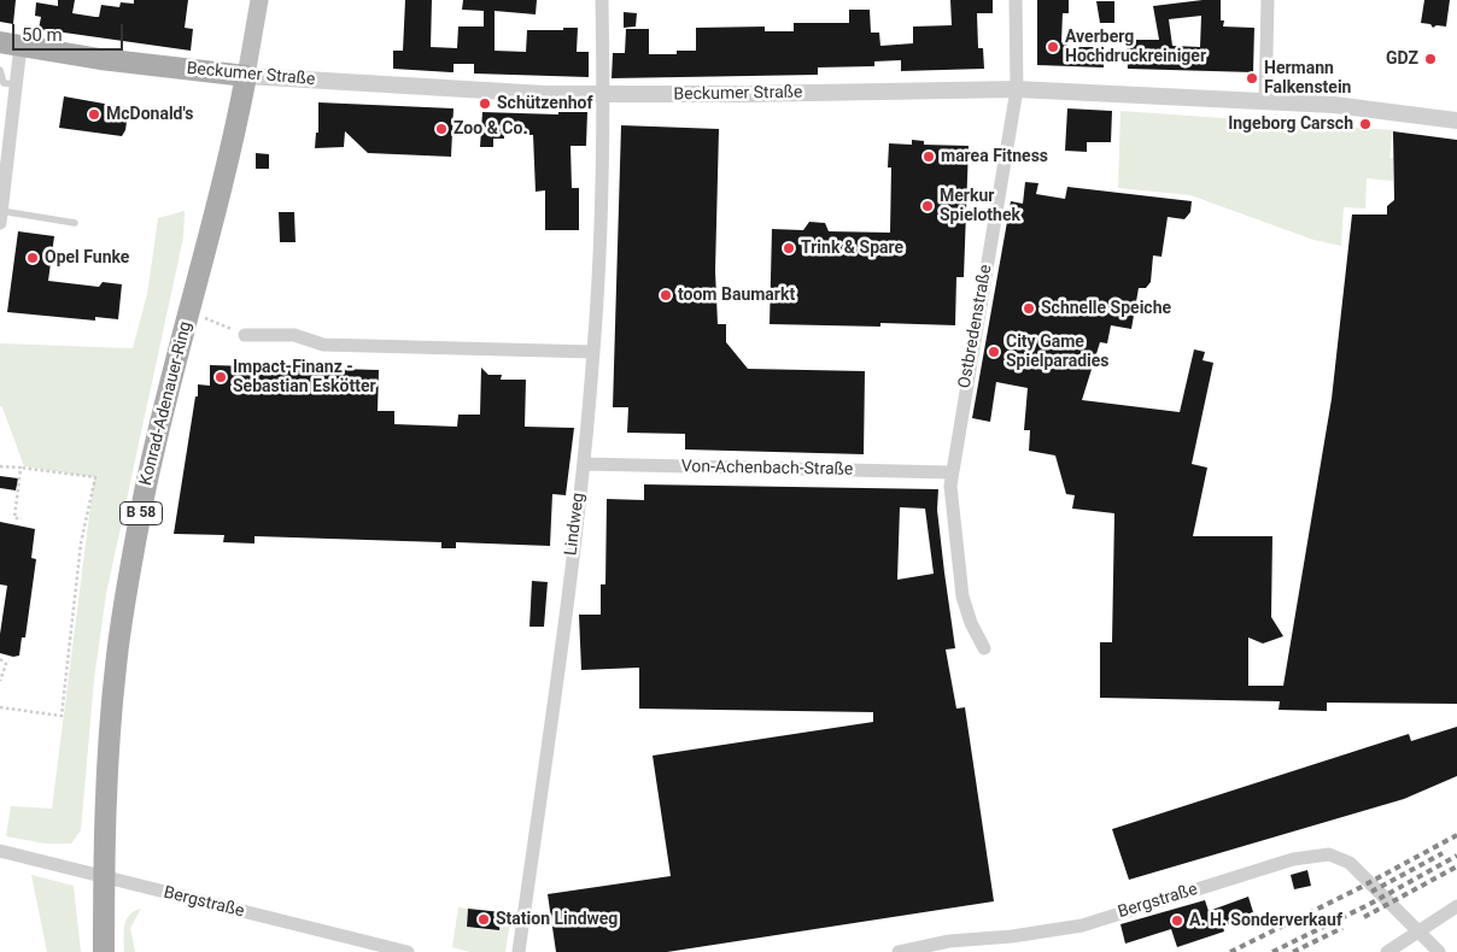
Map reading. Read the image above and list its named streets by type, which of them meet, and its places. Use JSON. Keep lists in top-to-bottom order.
{
  "streets": {
    "main road": ["Beckumer Straße", "Konrad-Adenauer-Ring", "B 58"],
    "street": [
      "Ostbredenstraße",
      "Von-Achenbach-Straße",
      "Lindweg",
      "Bergstraße"
    ]
  },
  "crossings": [
    ["Beckumer Straße", "Ostbredenstraße"],
    ["Beckumer Straße", "Konrad-Adenauer-Ring"],
    ["Beckumer Straße", "Lindweg"],
    ["Ostbredenstraße", "Von-Achenbach-Straße"],
    ["Konrad-Adenauer-Ring", "Bergstraße"],
    ["Von-Achenbach-Straße", "Lindweg"]
  ],
  "places": [
    "Averberg Hochdruckreiniger",
    "GDZ",
    "Hermann Falkenstein",
    "Schützenhof",
    "McDonald's",
    "Ingeborg Carsch",
    "Zoo & Co.",
    "marea Fitness",
    "Merkur Spielothek",
    "Trink & Spare",
    "Opel Funke",
    "toom Baumarkt",
    "Schnelle Speiche",
    "City Game Spielparadies",
    "Impact-Finanz - Sebastian Eskötter",
    "Station Lindweg",
    "A. H. Sonderverkauf"
  ],
  "scale_bar": "50 m"
}
